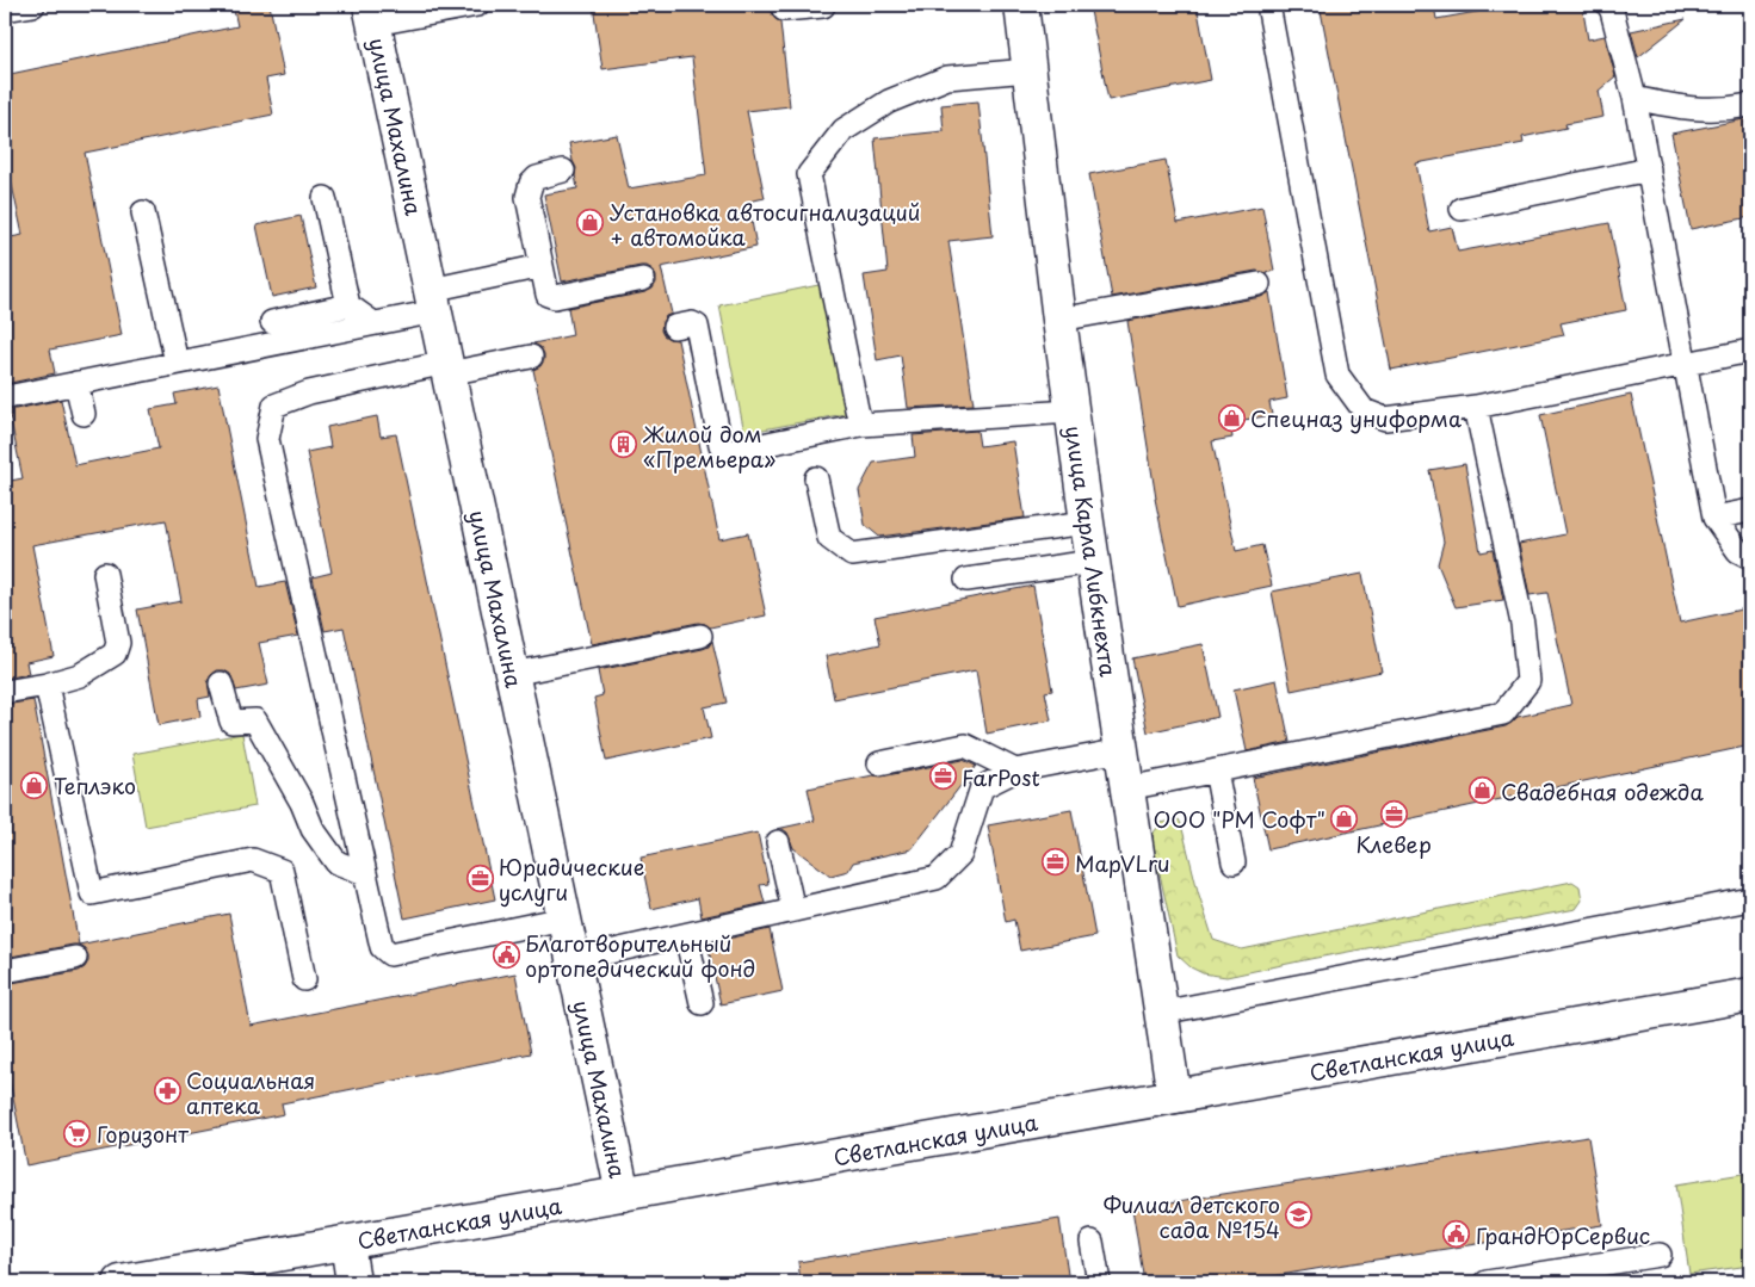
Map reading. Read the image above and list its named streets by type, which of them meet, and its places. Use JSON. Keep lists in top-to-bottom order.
{
  "streets": {
    "street": ["улица Махалина", "улица Карла Либкнехта", "Светланская улица"]
  },
  "crossings": [
    ["улица Махалина", "Светланская улица"],
    ["улица Карла Либкнехта", "Светланская улица"]
  ],
  "places": {
    "shop": [
      "Установка автосигнализаций + автомойка",
      "Спецназ униформа",
      "Теплэко",
      "Свадебная одежда",
      "ООО \"РМ Софт\""
    ],
    "building": ["Жилой дом «Премьера»"],
    "office": [
      "FarPost",
      "Клевер",
      "MapVLru",
      "Юридические услуги"
    ],
    "public building": ["Благотворительный ортопедический фонд", "ГрандЮрСервис"],
    "pharmacy": ["Социальная аптека"],
    "supermarket": ["Горизонт"],
    "school or university": ["Филиал детского сада №154"]
  }
}
